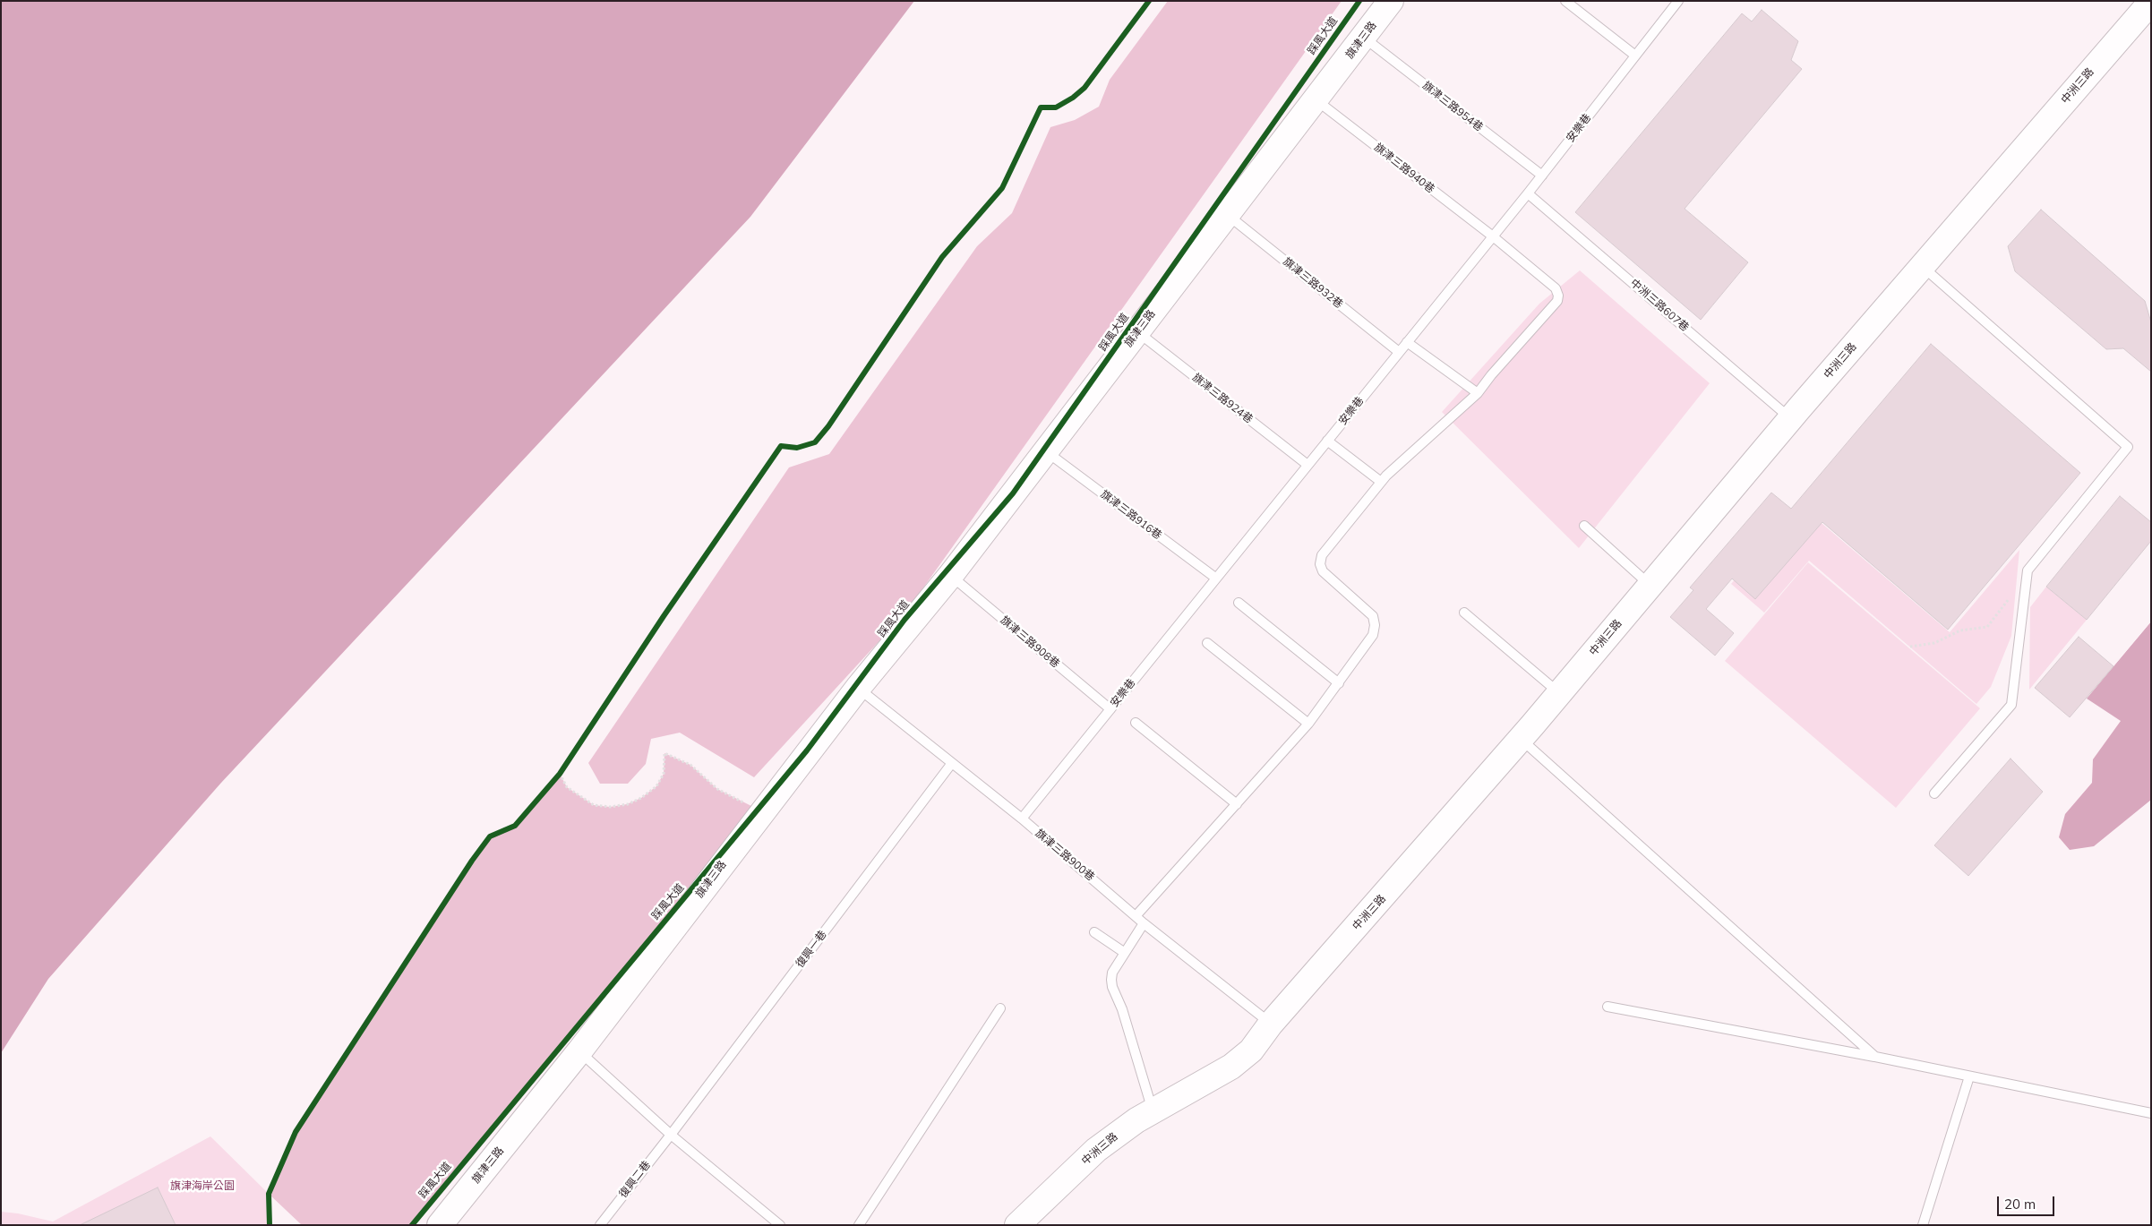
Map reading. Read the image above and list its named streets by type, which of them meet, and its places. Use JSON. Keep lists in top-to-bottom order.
{
  "streets": {
    "street": ["旗津三路", "中洲三路"],
    "lane": [
      "旗津三路954巷",
      "安樂巷",
      "旗津三路940巷",
      "旗津三路932巷",
      "中洲三路607巷",
      "旗津三路924巷",
      "旗津三路916巷",
      "旗津三路908巷",
      "旗津三路900巷",
      "復興一巷",
      "復興二巷"
    ],
    "cycle path": ["踩風大道"]
  },
  "crossings": [
    ["旗津三路", "旗津三路954巷"],
    ["旗津三路", "旗津三路940巷"],
    ["旗津三路", "旗津三路932巷"],
    ["旗津三路", "旗津三路924巷"],
    ["旗津三路", "旗津三路916巷"],
    ["旗津三路", "旗津三路908巷"],
    ["旗津三路", "旗津三路900巷"],
    ["中洲三路", "中洲三路607巷"],
    ["中洲三路", "旗津三路900巷"],
    ["旗津三路954巷", "安樂巷"],
    ["安樂巷", "旗津三路940巷"],
    ["安樂巷", "旗津三路932巷"],
    ["安樂巷", "中洲三路607巷"],
    ["安樂巷", "旗津三路924巷"],
    ["安樂巷", "旗津三路916巷"],
    ["安樂巷", "旗津三路908巷"],
    ["安樂巷", "旗津三路900巷"],
    ["旗津三路900巷", "復興一巷"],
    ["復興一巷", "復興二巷"]
  ],
  "parks": ["旗津海岸公園"],
  "scale_bar": "20 m"
}
